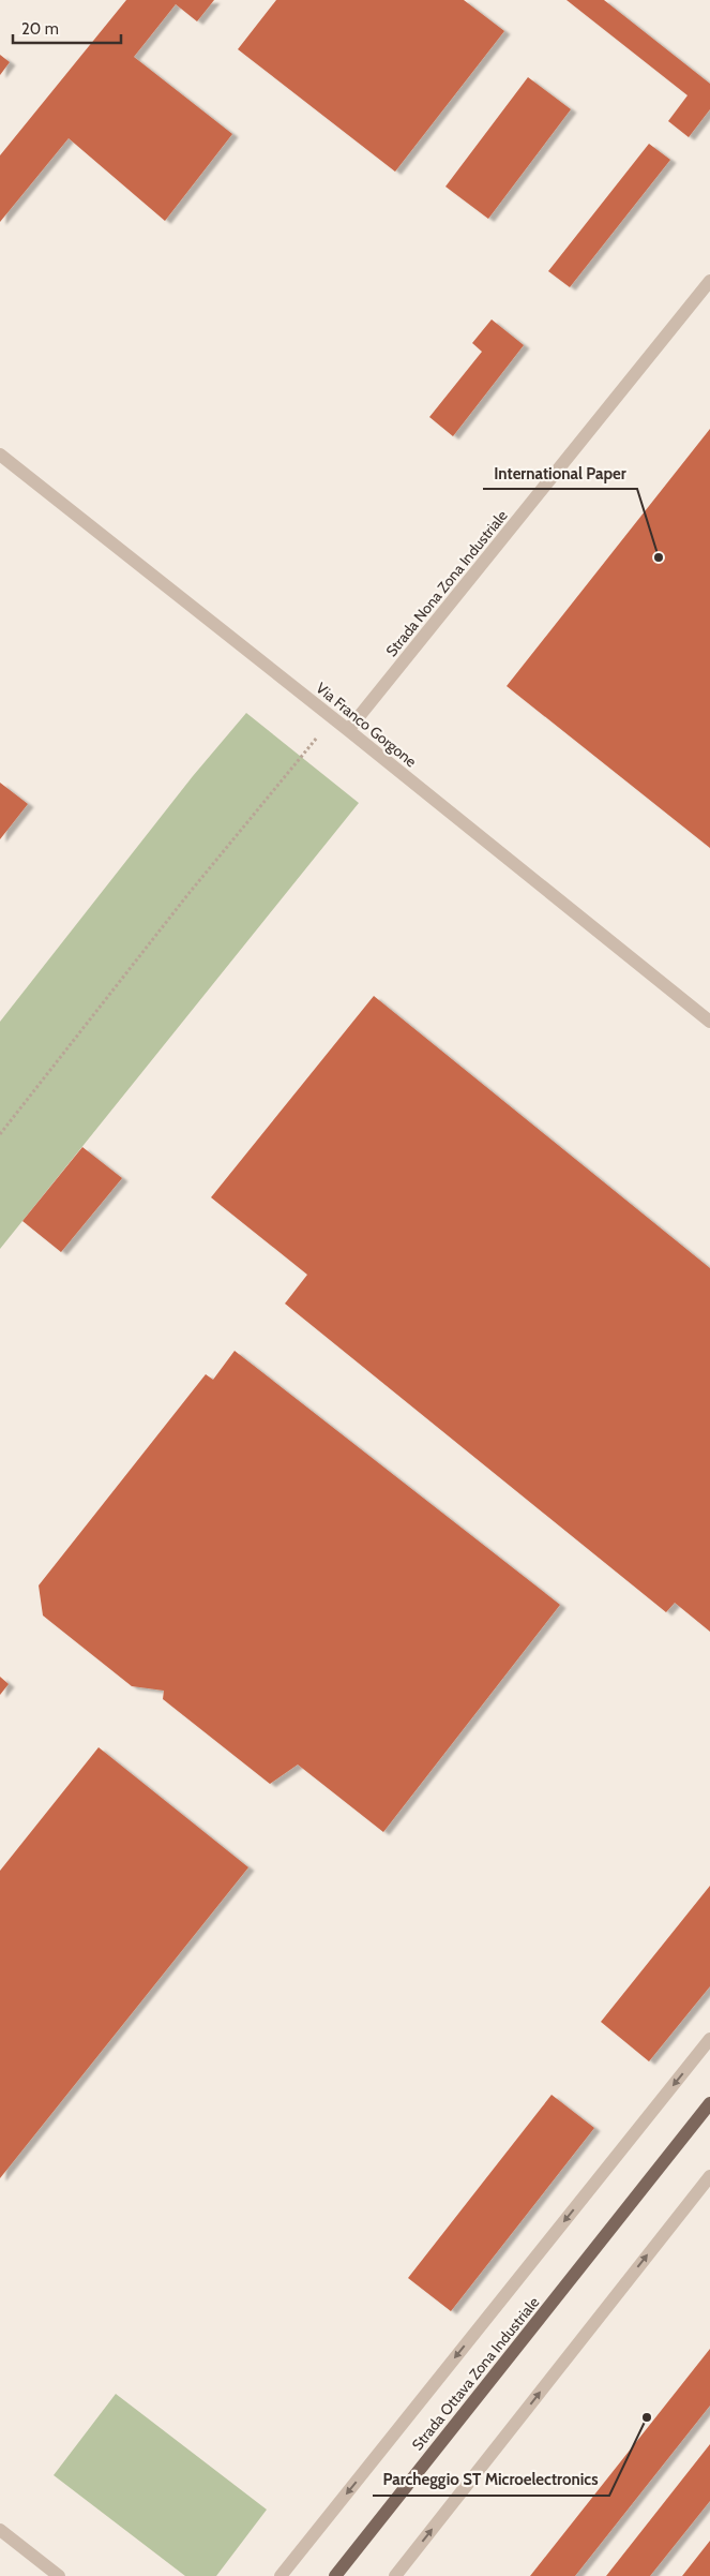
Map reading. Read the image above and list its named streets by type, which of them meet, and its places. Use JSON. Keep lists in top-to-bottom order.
{
  "streets": {
    "main road": ["Strada Ottava Zona Industriale"],
    "street": ["Strada Nona Zona Industriale", "Via Franco Gorgone"]
  },
  "crossings": [
    ["Strada Nona Zona Industriale", "Via Franco Gorgone"]
  ],
  "places": ["International Paper", "Parcheggio ST Microelectronics"],
  "scale_bar": "20 m"
}
